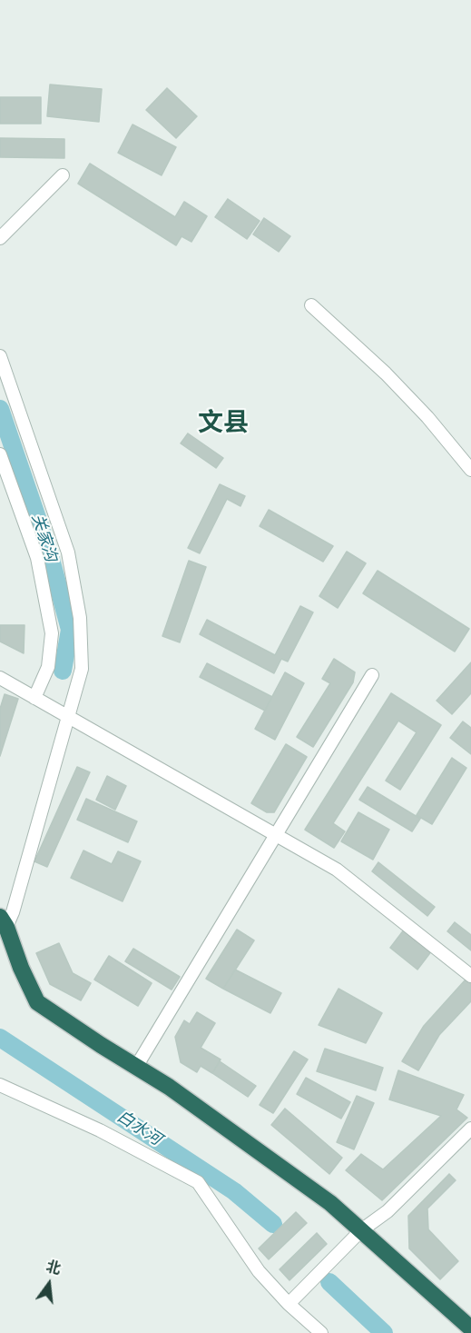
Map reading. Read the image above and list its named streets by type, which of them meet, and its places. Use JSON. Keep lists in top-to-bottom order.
{
  "districts": ["文县"],
  "water": ["关家沟", "白水河"],
  "north": "top"
}
